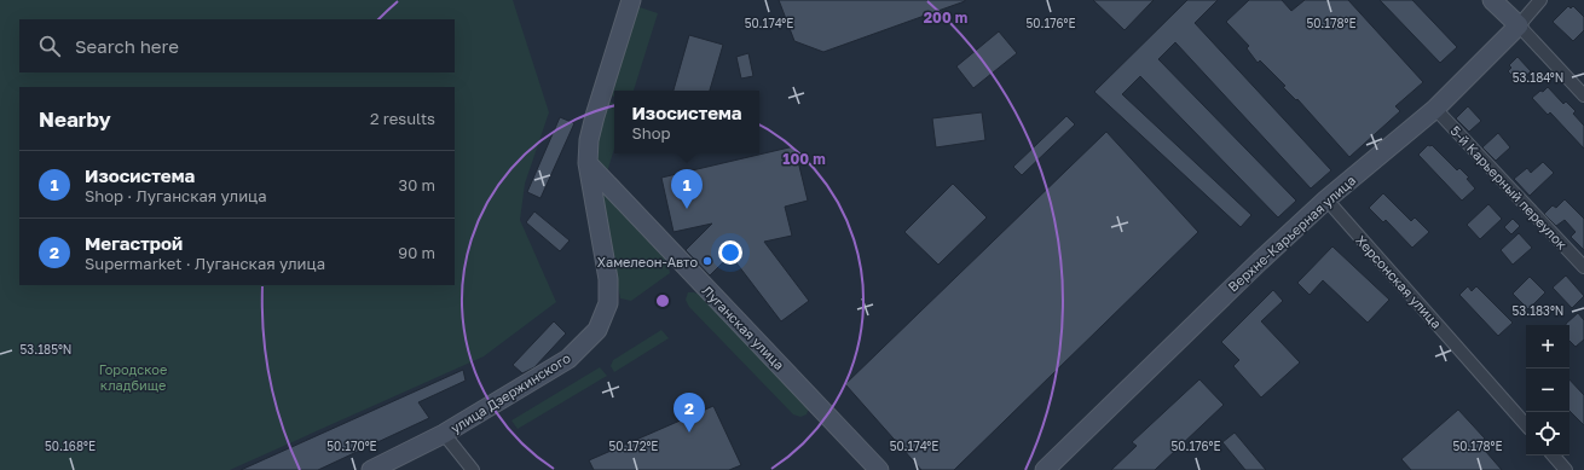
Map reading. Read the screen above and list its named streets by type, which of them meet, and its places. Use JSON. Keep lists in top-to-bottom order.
{
  "streets": {
    "street": [
      "5-й Карьерный переулок",
      "Верхне-Карьерная улица",
      "Херсонская улица",
      "Луганская улица",
      "улица Дзержинского"
    ]
  },
  "crossings": [
    ["5-й Карьерный переулок", "Верхне-Карьерная улица"],
    ["Верхне-Карьерная улица", "Херсонская улица"],
    ["Луганская улица", "улица Дзержинского"]
  ],
  "parks": ["Городское кладбище"],
  "places": ["Хамелеон-Авто"],
  "page": {
    "search": "Search here",
    "heading": ["Nearby", "2 results"],
    "popup": ["Изосистема", "Shop"],
    "list": [
      {
        "mark": "1",
        "name": "Изосистема",
        "note": "Shop · Луганская улица",
        "value": "30 m"
      },
      {
        "mark": "2",
        "name": "Мегастрой",
        "note": "Supermarket · Луганская улица",
        "value": "90 m"
      }
    ],
    "pins": ["1", "2"],
    "map_buttons": ["+", "−"]
  },
  "coordinates": [
    "50.174°E",
    "50.176°E",
    "50.178°E",
    "53.184°N",
    "53.183°N",
    "53.185°N",
    "50.168°E",
    "50.170°E",
    "50.172°E"
  ],
  "rings": ["200 m", "100 m"]
}
